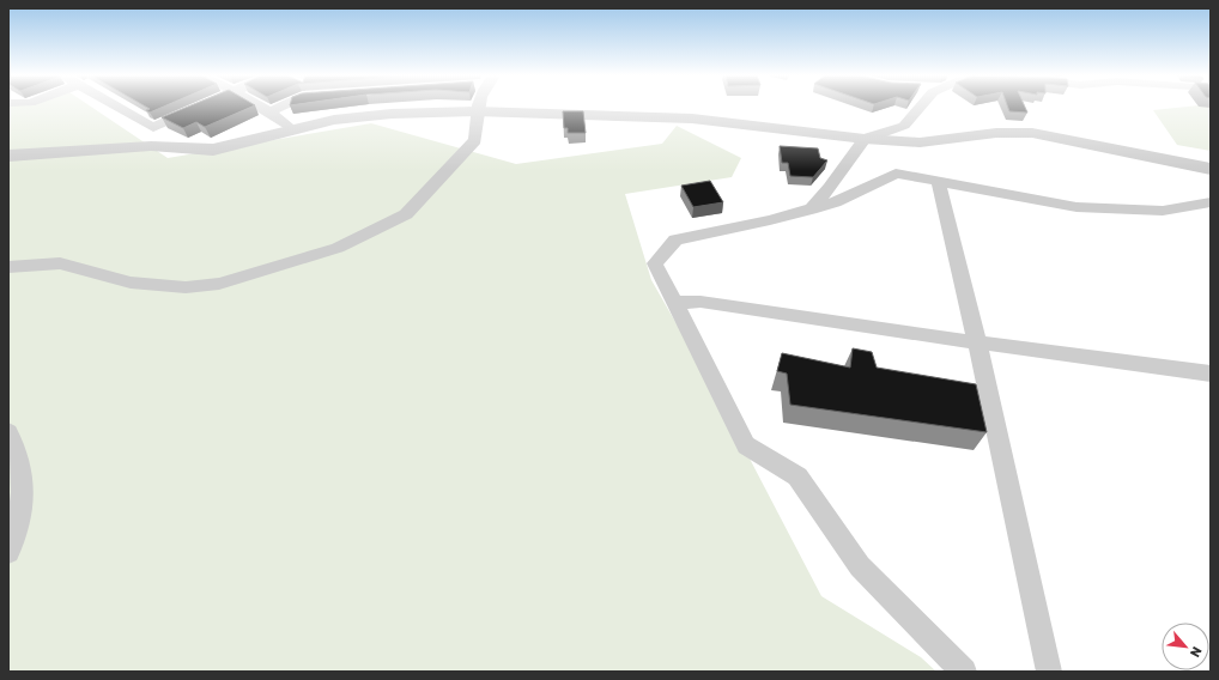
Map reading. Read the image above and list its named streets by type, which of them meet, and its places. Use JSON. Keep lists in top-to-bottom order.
{
  "north": "bottom right"
}
